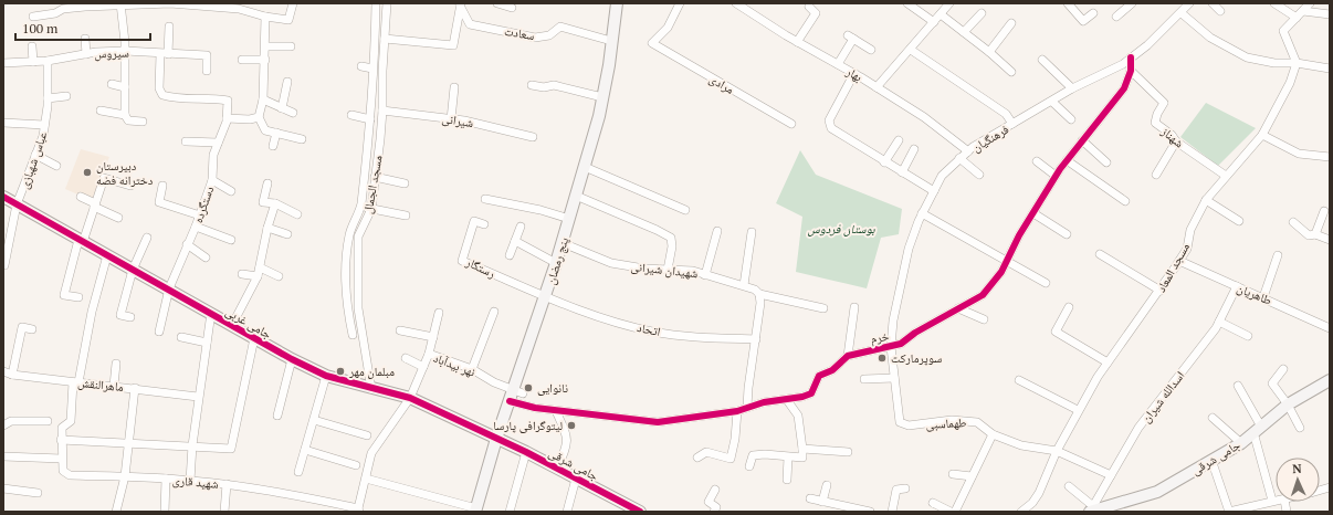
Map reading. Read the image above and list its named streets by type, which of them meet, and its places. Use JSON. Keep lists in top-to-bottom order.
{
  "streets": {
    "street": [
      "سعادت",
      "سیروس",
      "بهار",
      "مرادی",
      "شیرانی",
      "شهناز",
      "فرهنگیان",
      "عباس شهبازی",
      "مسجد الجمال",
      "دستگرده",
      "پنج رمضان",
      "رستگار",
      "مسجد المعاد",
      "شهیدان شیرانی",
      "طاهریان",
      "جامی غربی",
      "اتحاد",
      "خرم",
      "نهر بیدآباد",
      "ماهرالنقش",
      "اسدالله شیران",
      "طهماسبی",
      "جامی شرقی",
      "شهید قاری"
    ]
  },
  "crossings": [
    ["سعادت", "پنج رمضان"],
    ["سیروس", "عباس شهبازی"],
    ["سیروس", "دستگرده"],
    ["بهار", "فرهنگیان"],
    ["شیرانی", "مسجد الجمال"],
    ["شهناز", "مسجد المعاد"],
    ["شهناز", "خرم"],
    ["فرهنگیان", "خرم"],
    ["فرهنگیان", "طهماسبی"],
    ["عباس شهبازی", "جامی غربی"],
    ["مسجد الجمال", "جامی غربی"],
    ["دستگرده", "جامی غربی"],
    ["پنج رمضان", "رستگار"],
    ["پنج رمضان", "شهیدان شیرانی"],
    ["پنج رمضان", "جامی غربی"],
    ["پنج رمضان", "اتحاد"],
    ["پنج رمضان", "خرم"],
    ["پنج رمضان", "نهر بیدآباد"],
    ["پنج رمضان", "جامی شرقی"],
    ["رستگار", "اتحاد"],
    ["مسجد المعاد", "طاهریان"],
    ["مسجد المعاد", "طهماسبی"],
    ["طاهریان", "اسدالله شیران"],
    ["جامی غربی", "نهر بیدآباد"],
    ["جامی غربی", "جامی شرقی"],
    ["خرم", "نهر بیدآباد"],
    ["خرم", "طهماسبی"],
    ["نهر بیدآباد", "شهید قاری"],
    ["اسدالله شیران", "طهماسبی"],
    ["اسدالله شیران", "جامی شرقی"]
  ],
  "parks": ["بوستان فردوس"],
  "places": [
    "دبیرستان دخترانه فضه",
    "سوپرمارکت",
    "مبلمان مهر",
    "نانوایی",
    "لیتوگرافی پارسا"
  ],
  "scale_bar": "100 m",
  "north": "top"
}
